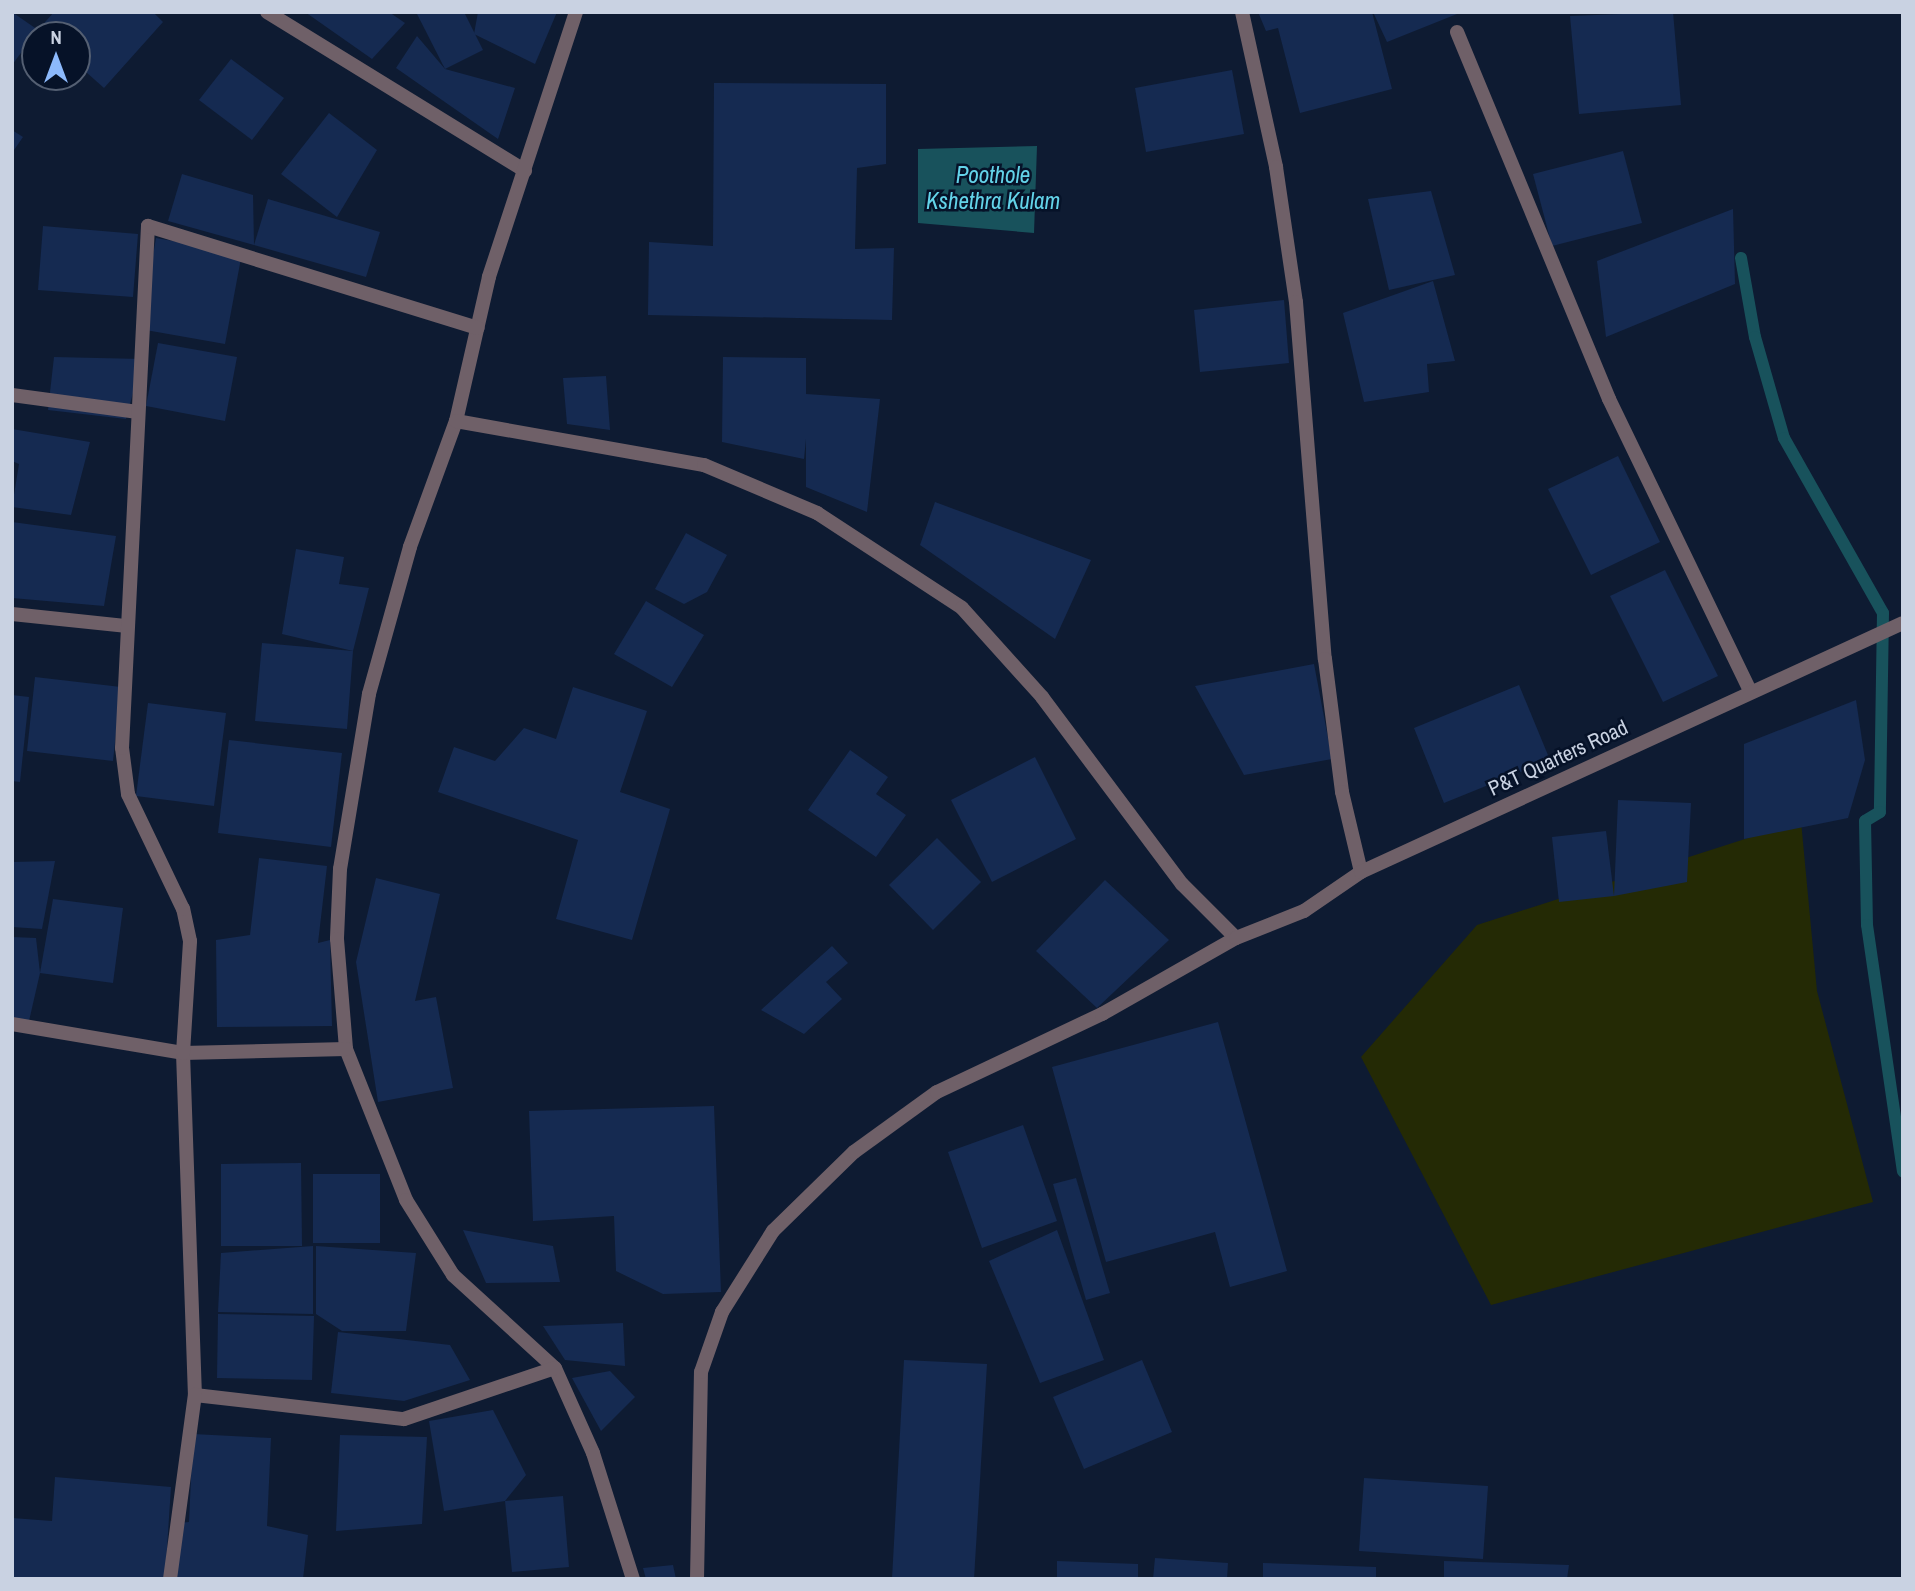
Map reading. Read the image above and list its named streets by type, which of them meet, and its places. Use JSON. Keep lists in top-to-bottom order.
{
  "streets": {
    "street": ["P&T Quarters Road"]
  },
  "water": ["Poothole Kshethra Kulam"],
  "north": "top"
}
